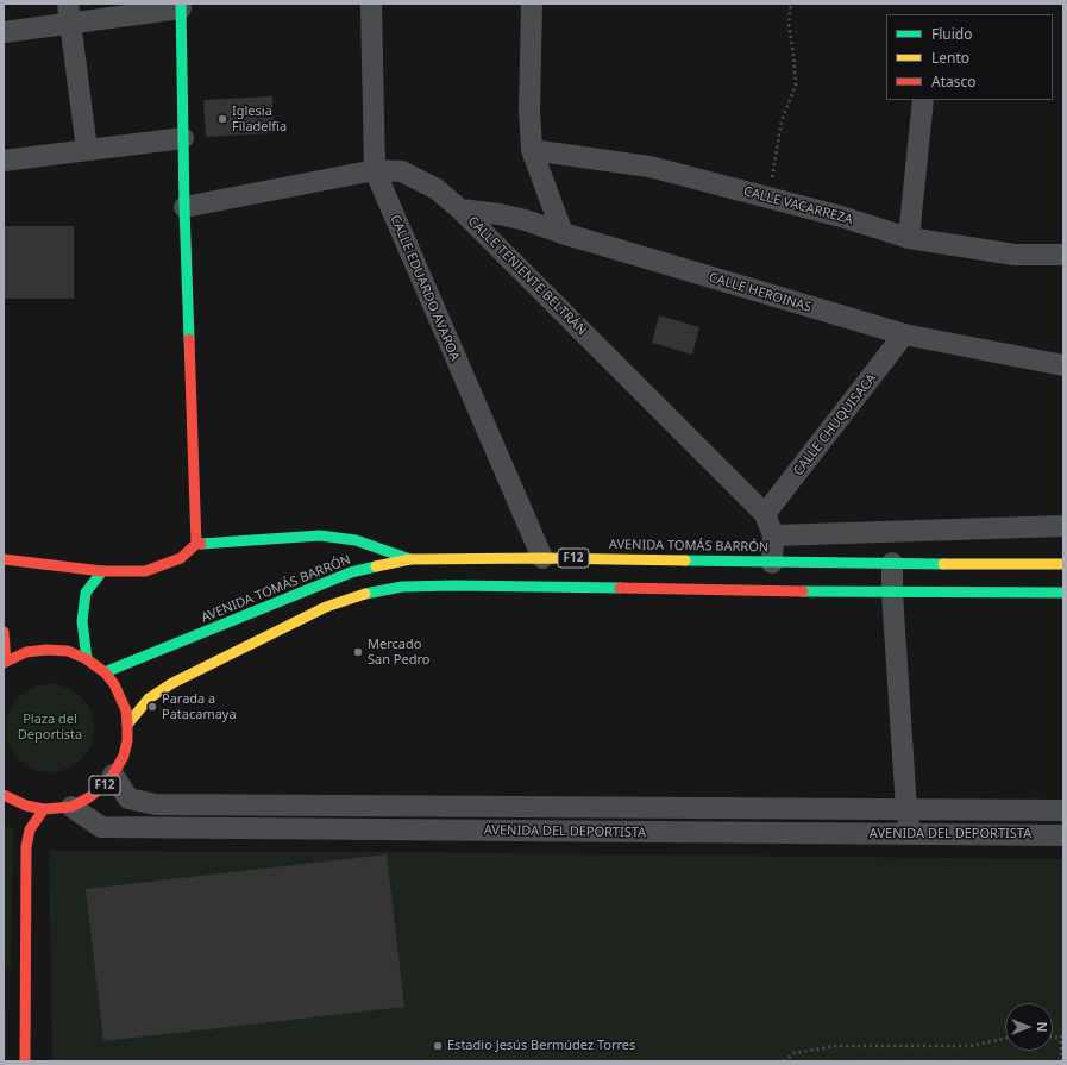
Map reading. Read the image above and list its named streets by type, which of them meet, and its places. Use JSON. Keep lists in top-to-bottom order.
{
  "streets": {
    "main road": ["AVENIDA TOMÁS BARRÓN", "F12"],
    "street": [
      "CALLE VACARREZA",
      "CALLE TENIENTE BELTRÁN",
      "CALLE EDUARDO AVAROA",
      "CALLE HEROINAS",
      "CALLE CHUQUISACA",
      "AVENIDA DEL DEPORTISTA"
    ]
  },
  "crossings": [
    ["CALLE TENIENTE BELTRÁN", "CALLE EDUARDO AVAROA"],
    ["CALLE TENIENTE BELTRÁN", "CALLE HEROINAS"],
    ["CALLE TENIENTE BELTRÁN", "CALLE CHUQUISACA"],
    ["CALLE TENIENTE BELTRÁN", "AVENIDA TOMÁS BARRÓN"],
    ["CALLE EDUARDO AVAROA", "AVENIDA TOMÁS BARRÓN"],
    ["CALLE HEROINAS", "CALLE CHUQUISACA"],
    ["AVENIDA TOMÁS BARRÓN", "F12"],
    ["F12", "AVENIDA DEL DEPORTISTA"]
  ],
  "parks": ["Plaza del Deportista"],
  "places": [
    "Iglesia Filadelfia",
    "Mercado San Pedro",
    "Parada a Patacamaya",
    "Estadio Jesús Bermúdez Torres"
  ],
  "legend": ["Fluido", "Lento", "Atasco"],
  "north": "right"
}
